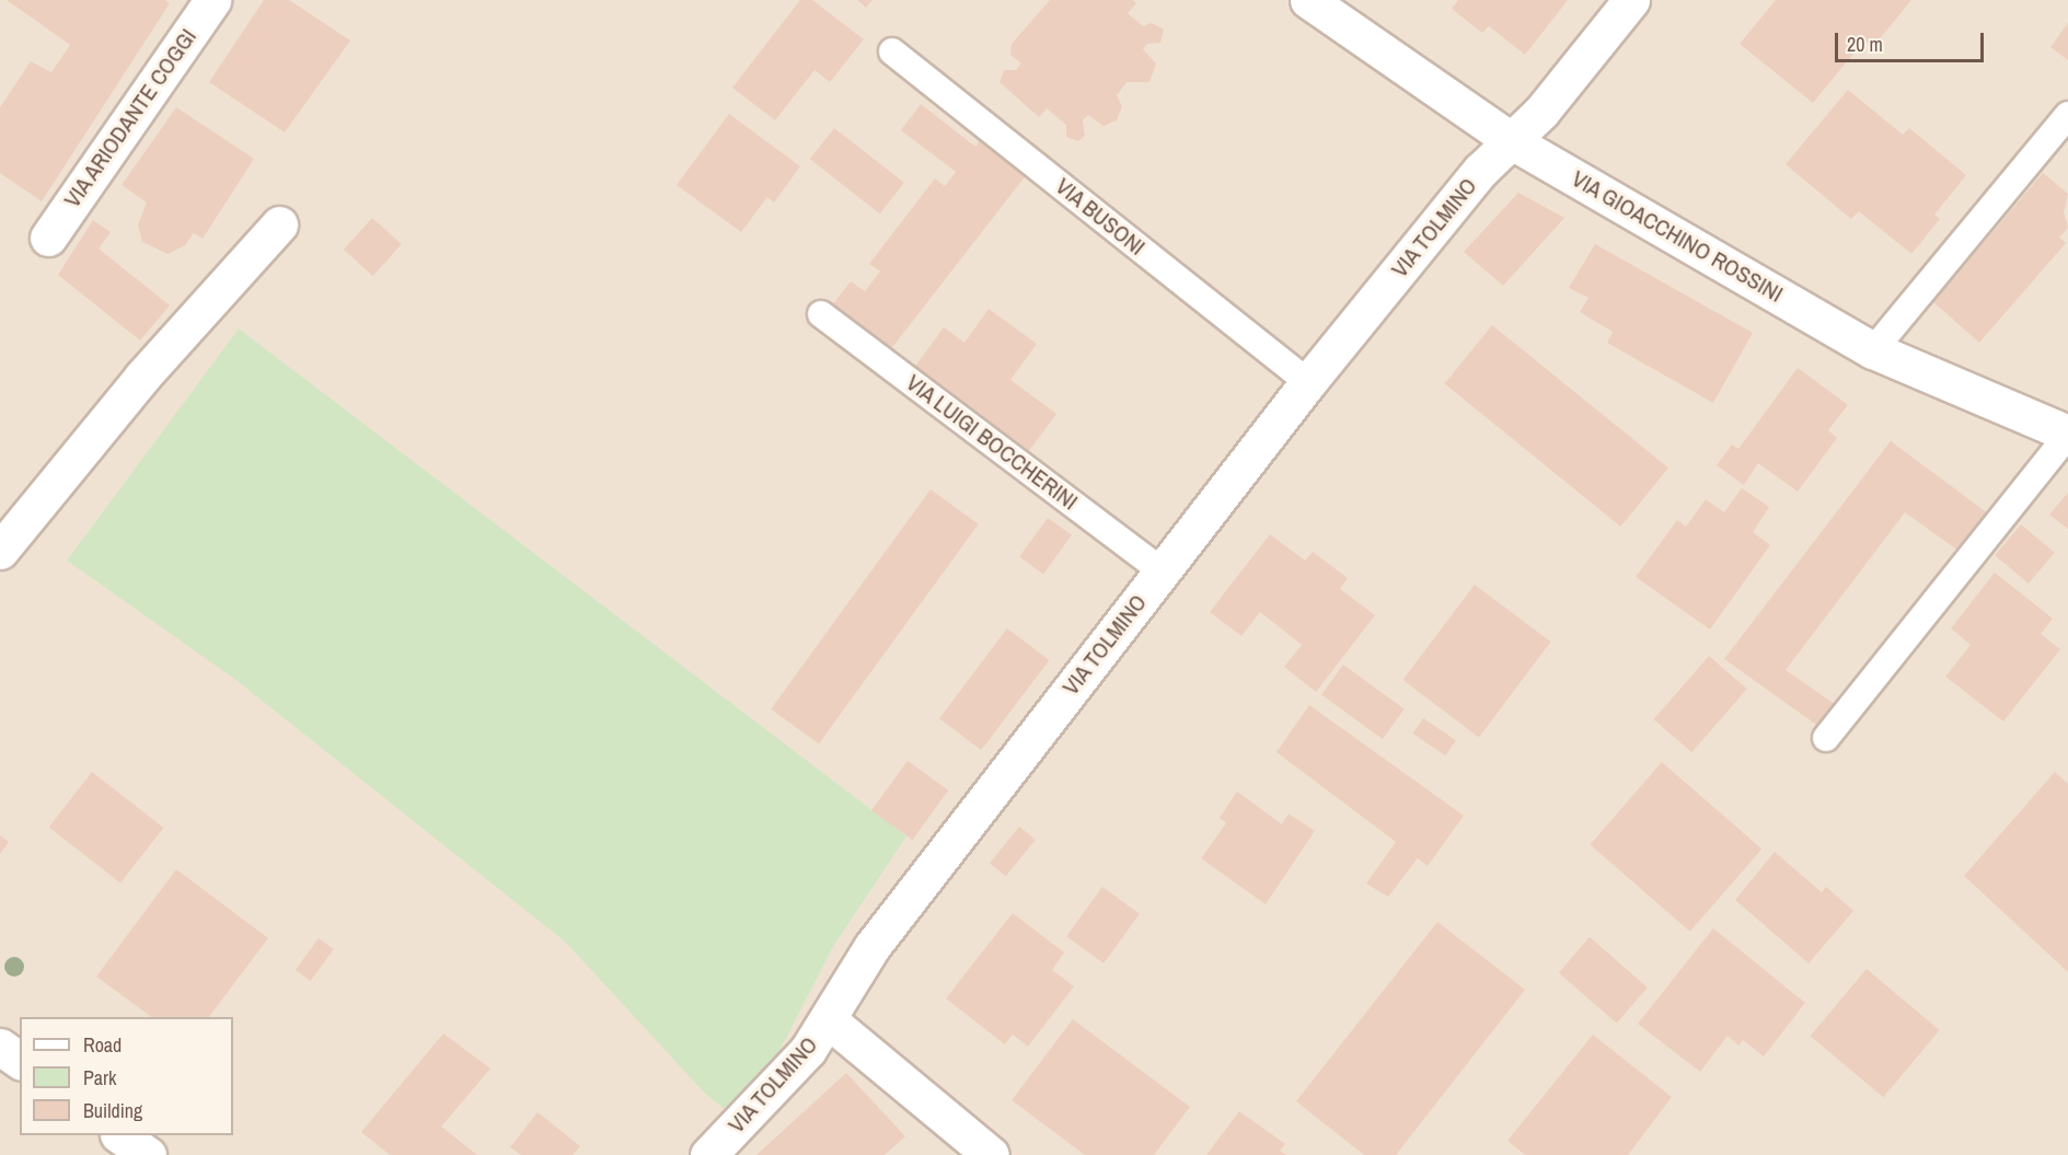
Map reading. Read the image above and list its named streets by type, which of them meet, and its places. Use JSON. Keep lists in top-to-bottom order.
{
  "streets": {
    "street": ["VIA ARIODANTE COGGI", "VIA TOLMINO", "VIA GIOACCHINO ROSSINI"],
    "lane": ["VIA BUSONI", "VIA LUIGI BOCCHERINI"]
  },
  "crossings": [
    ["VIA BUSONI", "VIA TOLMINO"],
    ["VIA TOLMINO", "VIA GIOACCHINO ROSSINI"],
    ["VIA TOLMINO", "VIA LUIGI BOCCHERINI"]
  ],
  "legend": ["Road", "Park", "Building"],
  "scale_bar": "20 m"
}
